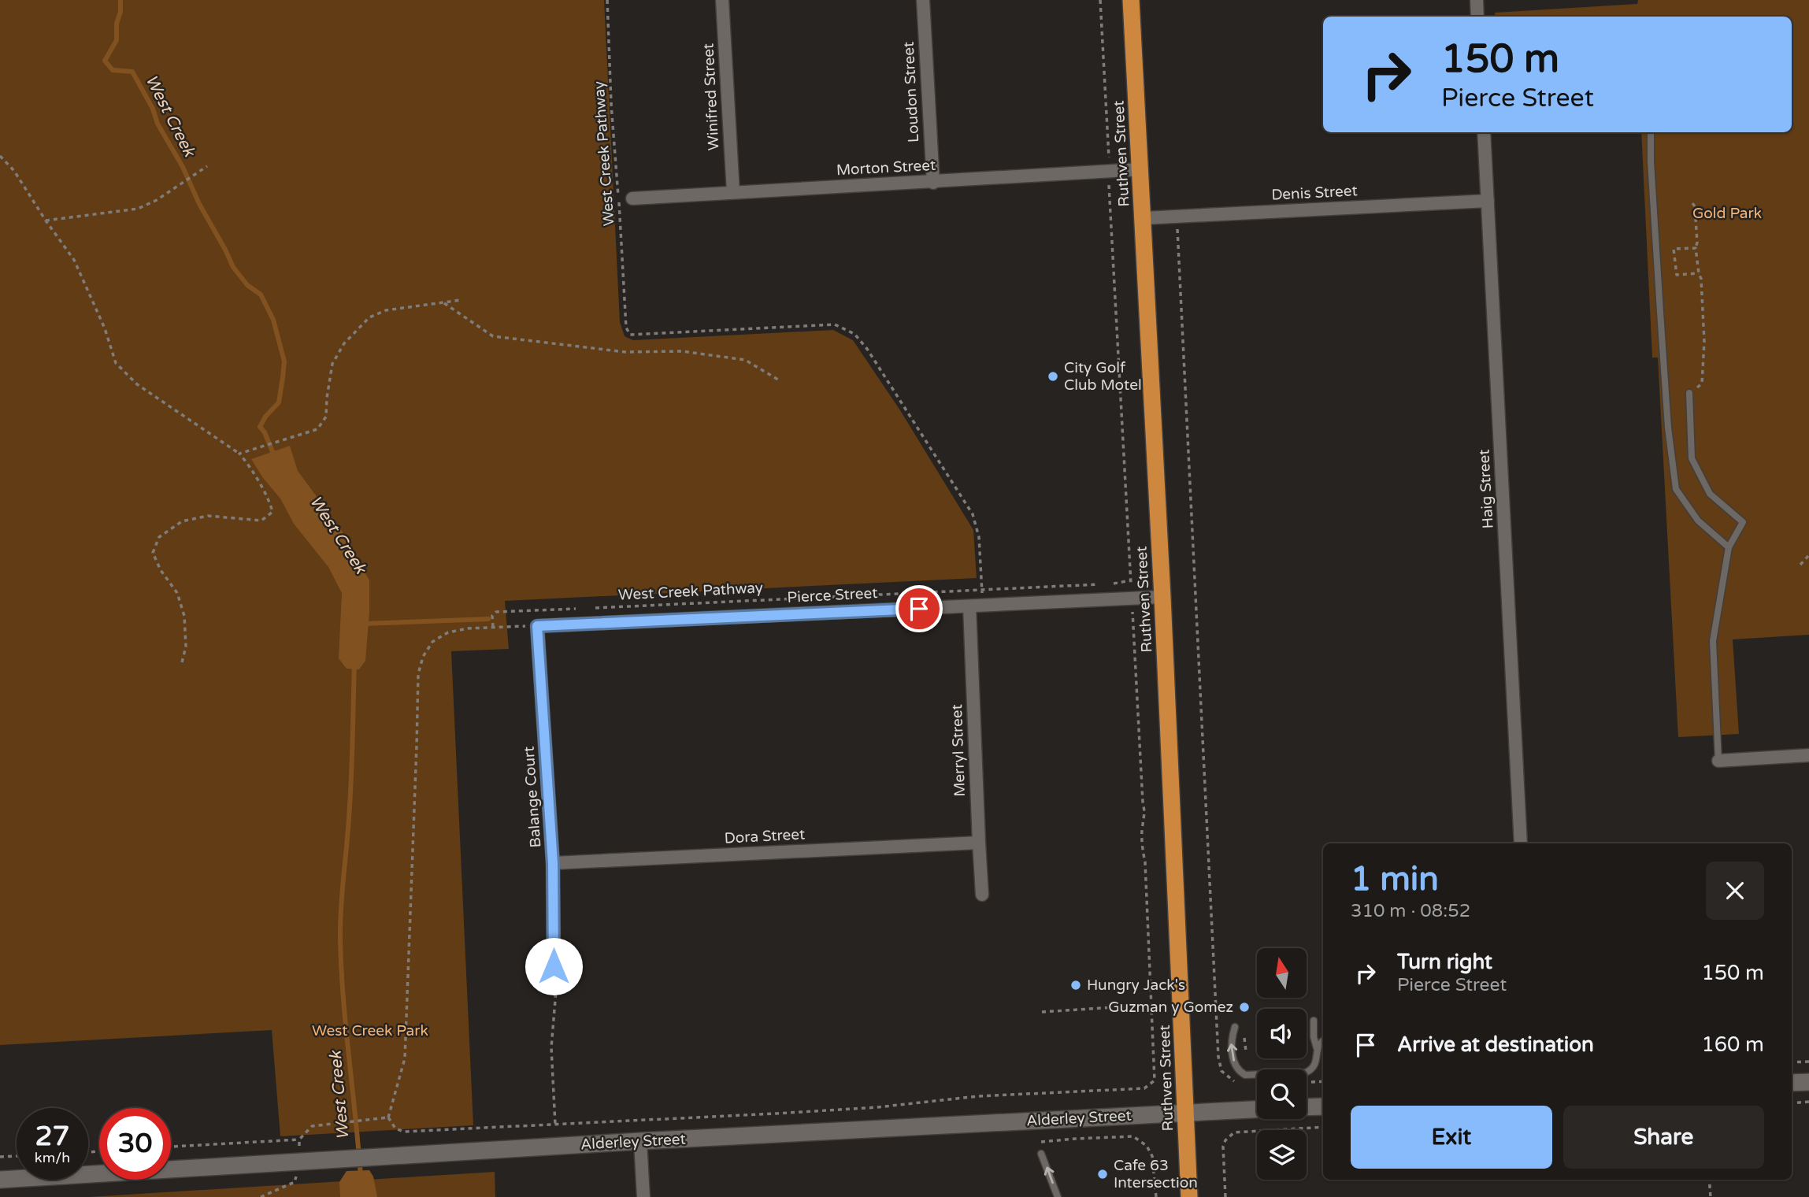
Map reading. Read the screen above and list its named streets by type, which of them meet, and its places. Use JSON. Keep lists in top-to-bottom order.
{
  "streets": {
    "highway": ["Ruthven Street"],
    "street": [
      "Loudon Street",
      "Winifred Street",
      "Morton Street",
      "Denis Street",
      "Haig Street",
      "Pierce Street",
      "Merryl Street",
      "Balange Court",
      "Dora Street",
      "Alderley Street"
    ],
    "path": ["West Creek Pathway"]
  },
  "crossings": [
    ["Loudon Street", "Morton Street"],
    ["Winifred Street", "Morton Street"],
    ["Ruthven Street", "Morton Street"],
    ["Ruthven Street", "Denis Street"],
    ["Ruthven Street", "Pierce Street"],
    ["Ruthven Street", "Alderley Street"],
    ["Denis Street", "Haig Street"],
    ["Pierce Street", "Merryl Street"],
    ["Pierce Street", "Balange Court"],
    ["Merryl Street", "Dora Street"],
    ["Balange Court", "Dora Street"]
  ],
  "water": ["West Creek"],
  "parks": ["Gold Park", "West Creek Park"],
  "places": [
    "City Golf Club Motel",
    "Hungry Jack's",
    "Guzman y Gomez",
    "Cafe 63 Intersection"
  ],
  "north": "top",
  "page": {
    "turn": ["150 m", "Pierce Street"],
    "heading": ["1 min", "310 m · 08:52"],
    "list": [
      {
        "name": "Turn right",
        "note": "Pierce Street",
        "value": "150 m"
      },
      {
        "name": "Arrive at destination",
        "value": "160 m"
      }
    ],
    "buttons": ["Exit", "Share"],
    "speed": "27 km/h",
    "limit": "30"
  }
}
